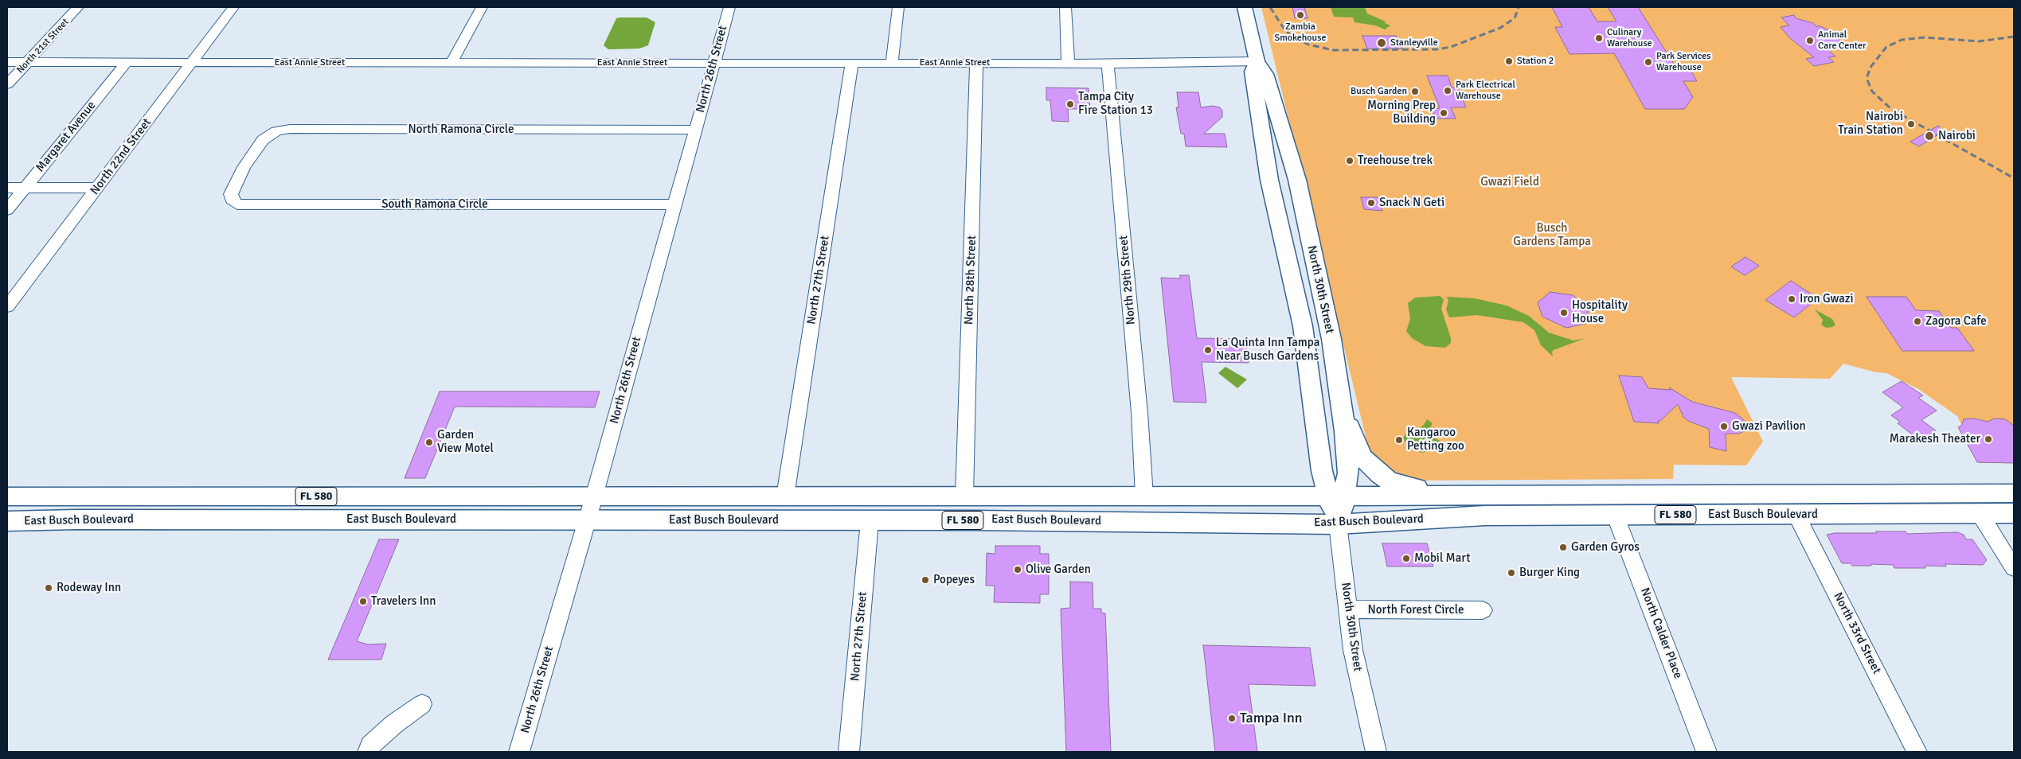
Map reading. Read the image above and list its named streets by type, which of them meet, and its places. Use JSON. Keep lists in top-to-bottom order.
{
  "streets": {
    "main road": ["North 30th Street", "FL 580", "East Busch Boulevard"],
    "street": [
      "North 21st Street",
      "East Annie Street",
      "North 26th Street",
      "North Ramona Circle",
      "Margaret Avenue",
      "North 22nd Street",
      "South Ramona Circle",
      "North 27th Street",
      "North 28th Street",
      "North 29th Street",
      "North Forest Circle",
      "North Calder Place",
      "North 33rd Street"
    ]
  },
  "crossings": [
    ["North 21st Street", "East Annie Street"],
    ["East Annie Street", "North 26th Street"],
    ["East Annie Street", "Margaret Avenue"],
    ["East Annie Street", "North 22nd Street"],
    ["East Annie Street", "North 27th Street"],
    ["East Annie Street", "North 28th Street"],
    ["East Annie Street", "North 29th Street"],
    ["East Annie Street", "North 30th Street"],
    ["North 26th Street", "North Ramona Circle"],
    ["North 26th Street", "South Ramona Circle"],
    ["North 26th Street", "East Busch Boulevard"],
    ["North Ramona Circle", "South Ramona Circle"],
    ["North 27th Street", "East Busch Boulevard"],
    ["North 28th Street", "East Busch Boulevard"],
    ["North 29th Street", "East Busch Boulevard"],
    ["North 30th Street", "East Busch Boulevard"],
    ["North 30th Street", "North Forest Circle"],
    ["East Busch Boulevard", "North Calder Place"],
    ["East Busch Boulevard", "North 33rd Street"]
  ],
  "parks": ["Gwazi Field", "Busch Gardens Tampa"],
  "places": [
    "Zambia Smokehouse",
    "Culinary Warehouse",
    "Animal Care Center",
    "Stanleyville",
    "Station 2",
    "Park Services Warehouse",
    "Park Electrical Warehouse",
    "Busch Garden",
    "Tampa City Fire Station 13",
    "Morning Prep Building",
    "Nairobi Train Station",
    "Nairobi",
    "Treehouse trek",
    "Snack N Geti",
    "Iron Gwazi",
    "Hospitality House",
    "Zagora Cafe",
    "La Quinta Inn Tampa Near Busch Gardens",
    "Gwazi Pavilion",
    "Marakesh Theater",
    "Kangaroo Petting zoo",
    "Garden View Motel",
    "Garden Gyros",
    "Mobil Mart",
    "Olive Garden",
    "Burger King",
    "Popeyes",
    "Rodeway Inn",
    "Travelers Inn",
    "Tampa Inn"
  ]
}
